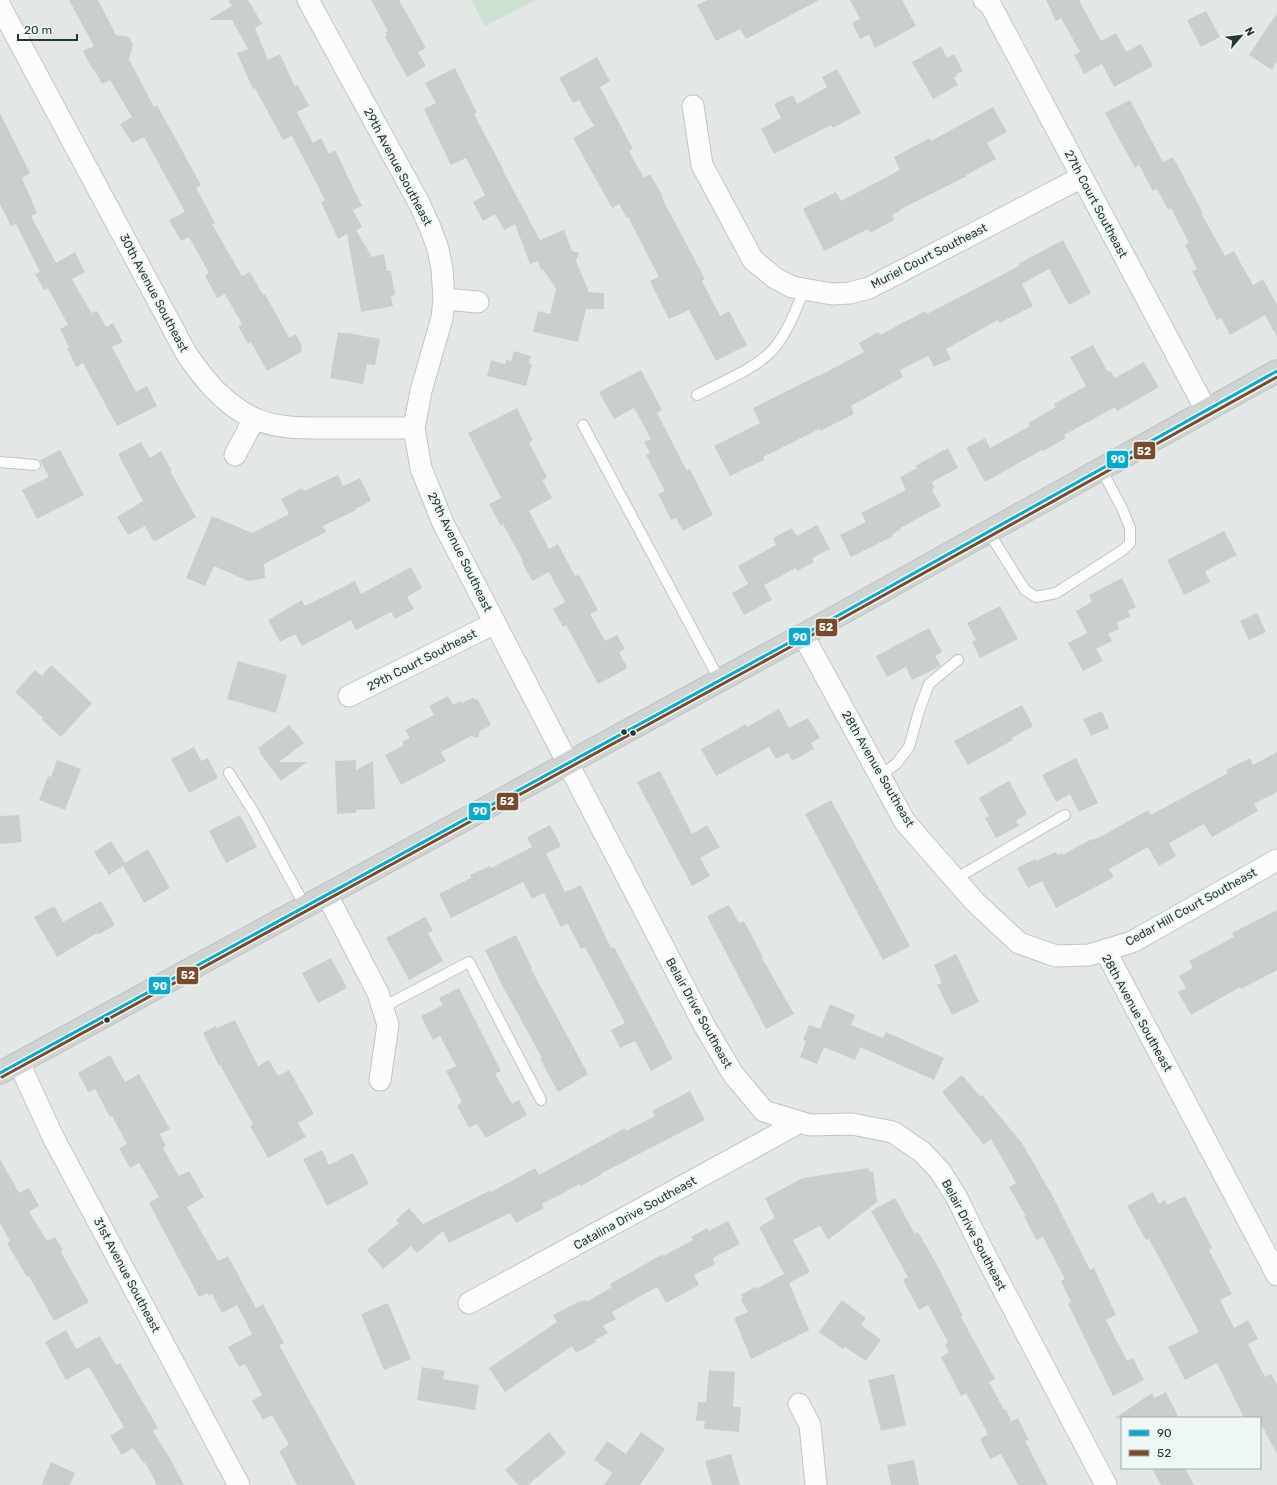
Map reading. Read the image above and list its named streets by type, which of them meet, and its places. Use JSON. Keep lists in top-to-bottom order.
{
  "streets": {
    "street": [
      "29th Avenue Southeast",
      "27th Court Southeast",
      "Muriel Court Southeast",
      "30th Avenue Southeast",
      "29th Court Southeast",
      "28th Avenue Southeast",
      "Cedar Hill Court Southeast",
      "Belair Drive Southeast",
      "Catalina Drive Southeast",
      "31st Avenue Southeast"
    ]
  },
  "crossings": [
    ["29th Avenue Southeast", "30th Avenue Southeast"],
    ["29th Avenue Southeast", "29th Court Southeast"],
    ["29th Avenue Southeast", "Belair Drive Southeast"],
    ["27th Court Southeast", "Muriel Court Southeast"],
    ["28th Avenue Southeast", "Cedar Hill Court Southeast"],
    ["Belair Drive Southeast", "Catalina Drive Southeast"]
  ],
  "lines": ["transit line 90", "transit line 52"],
  "legend": ["90", "52"],
  "scale_bar": "20 m",
  "north": "top right"
}
